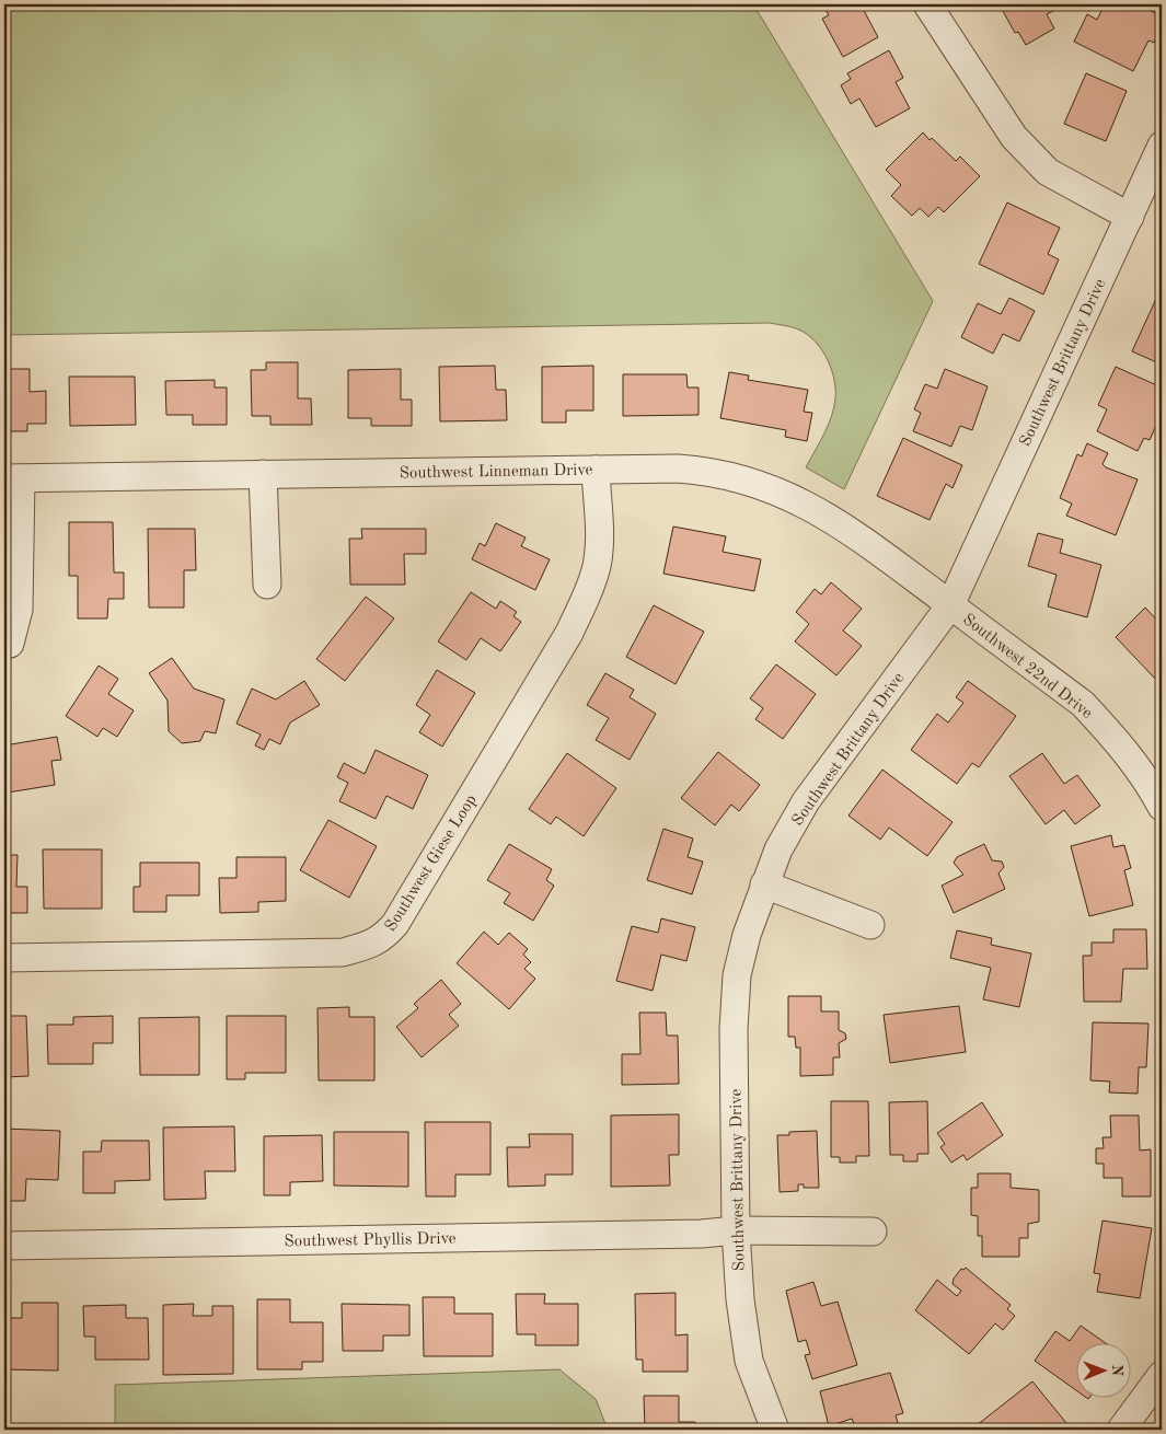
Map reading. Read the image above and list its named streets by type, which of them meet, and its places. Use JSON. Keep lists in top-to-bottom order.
{
  "streets": {
    "street": [
      "Southwest Brittany Drive",
      "Southwest Linneman Drive",
      "Southwest 22nd Drive",
      "Southwest Giese Loop",
      "Southwest Phyllis Drive"
    ]
  },
  "crossings": [
    ["Southwest Brittany Drive", "Southwest Linneman Drive"],
    ["Southwest Brittany Drive", "Southwest 22nd Drive"],
    ["Southwest Brittany Drive", "Southwest Phyllis Drive"],
    ["Southwest Linneman Drive", "Southwest 22nd Drive"],
    ["Southwest Linneman Drive", "Southwest Giese Loop"]
  ],
  "north": "right"
}
